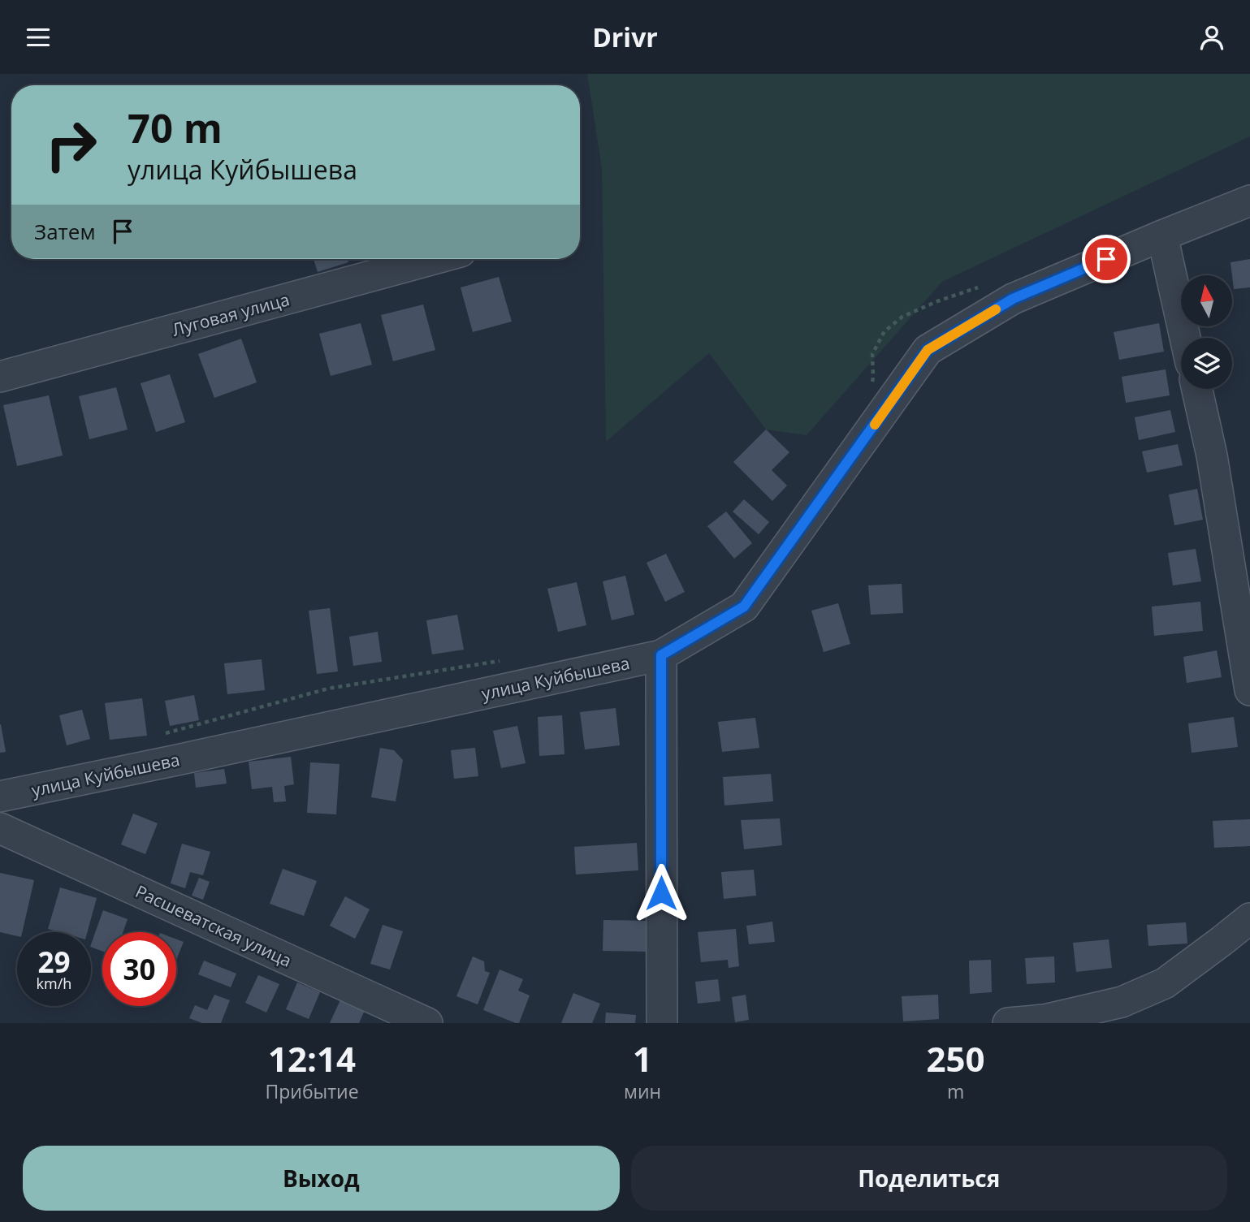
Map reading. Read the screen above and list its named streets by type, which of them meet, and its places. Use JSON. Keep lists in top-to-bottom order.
{
  "streets": {
    "street": ["Луговая улица", "улица Куйбышева", "Расшеватская улица"]
  },
  "north": "top",
  "page": {
    "header": "Drivr",
    "turn": ["70 m", "улица Куйбышева"],
    "then": "Затем",
    "speed": "29 km/h",
    "limit": "30",
    "eta": [
      "12:14",
      "Прибытие",
      "1",
      "мин",
      "250",
      "m"
    ],
    "buttons": ["Выход", "Поделиться"]
  }
}
